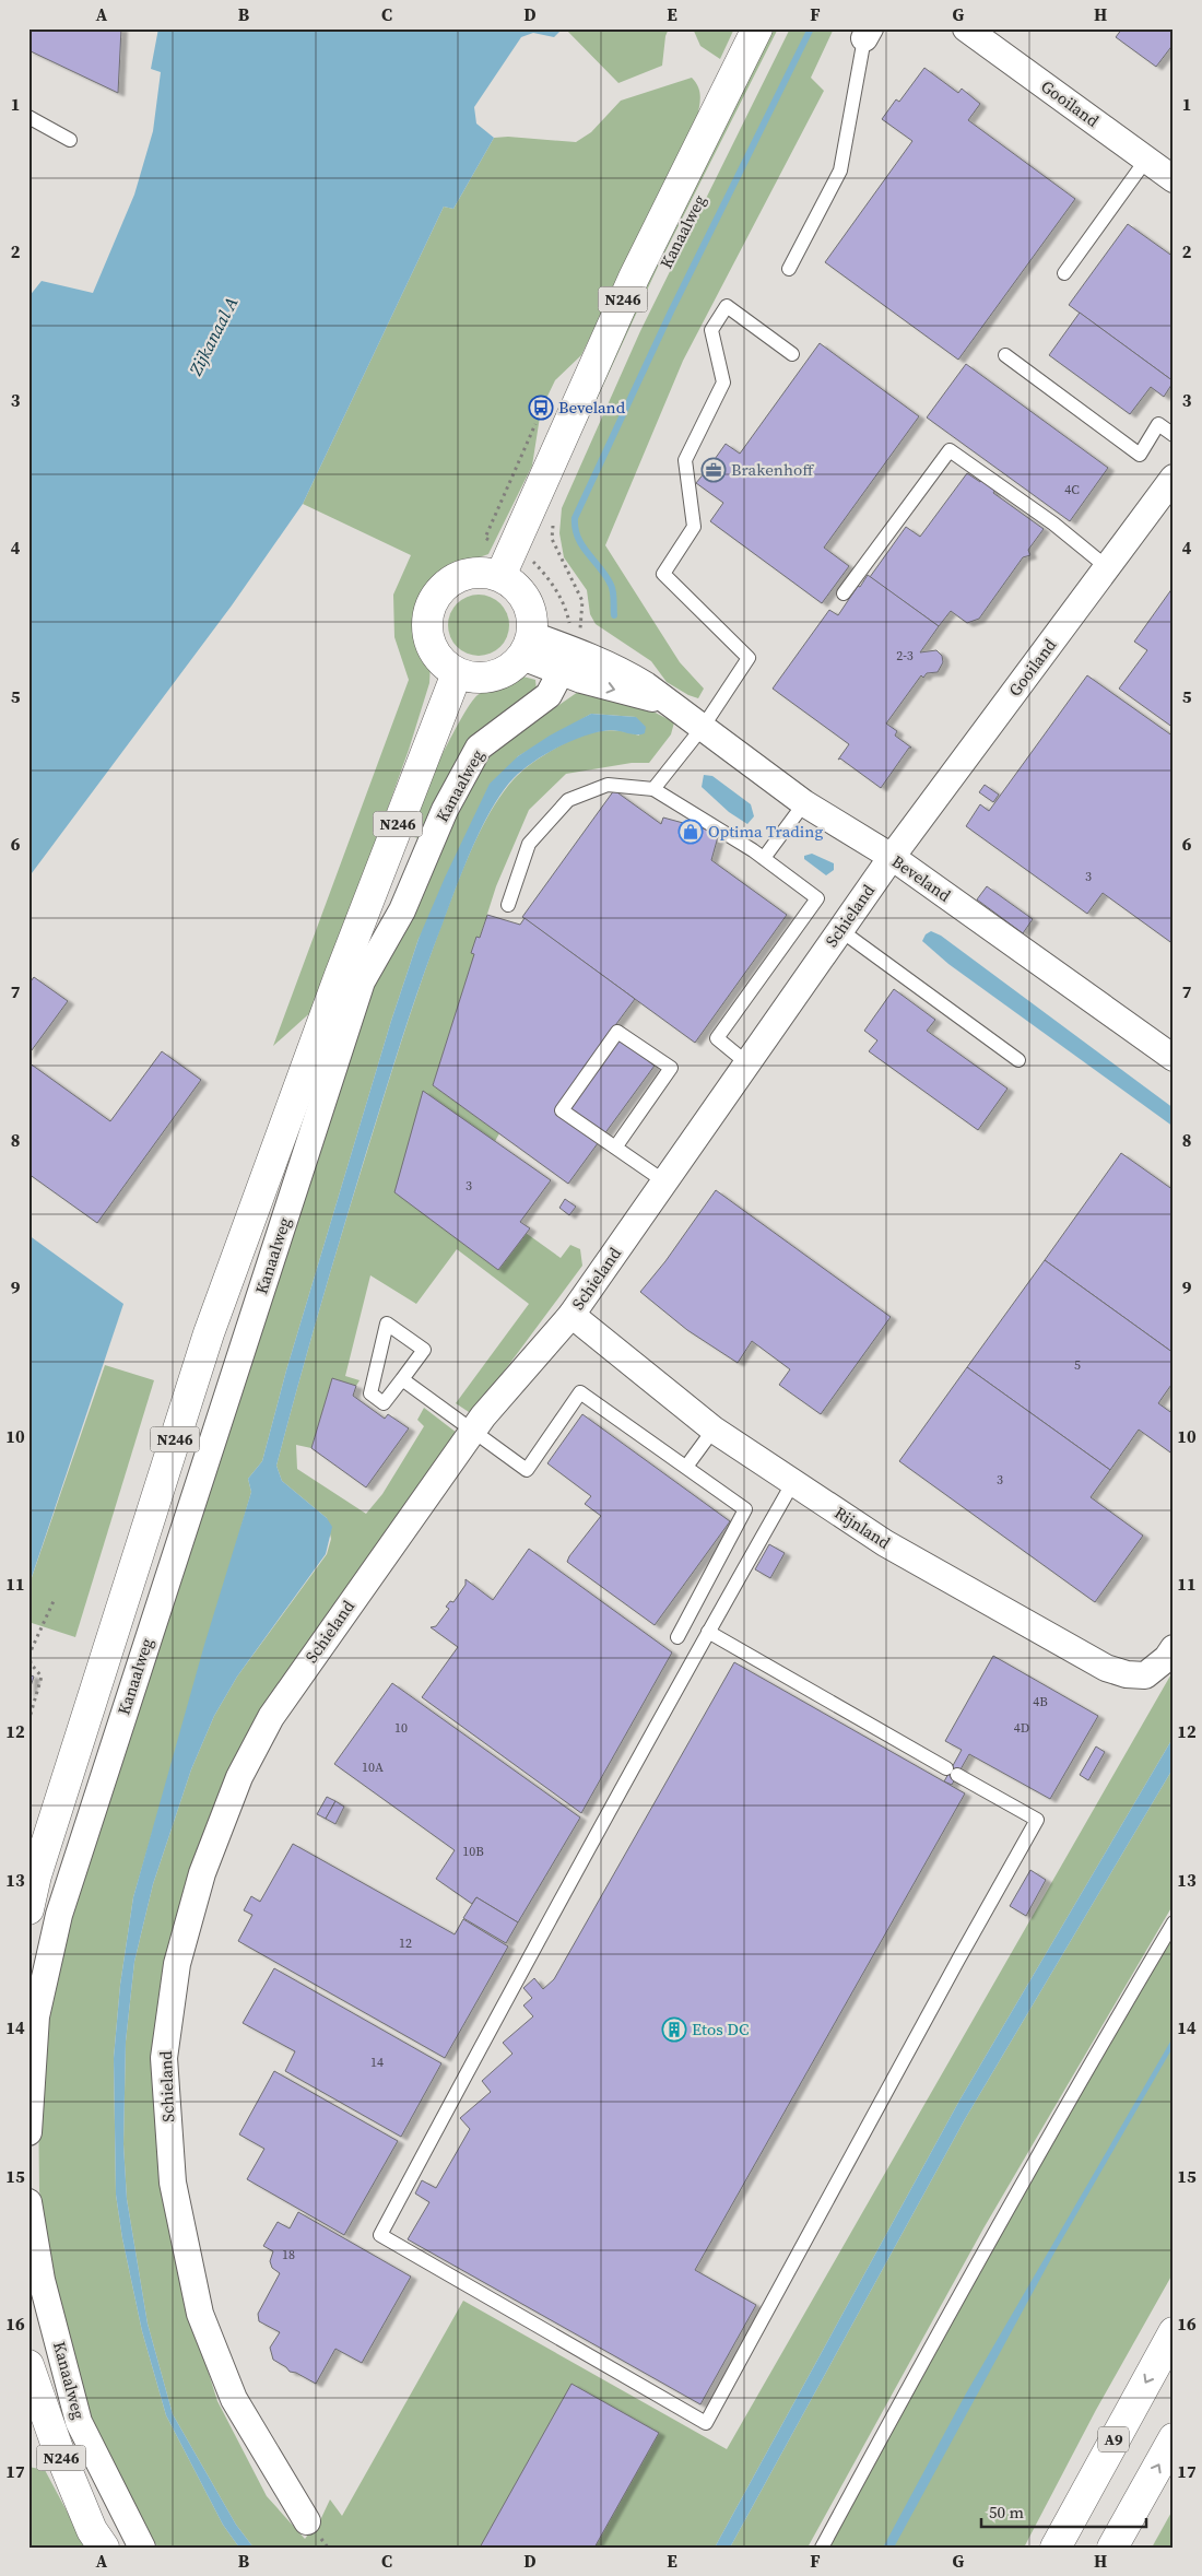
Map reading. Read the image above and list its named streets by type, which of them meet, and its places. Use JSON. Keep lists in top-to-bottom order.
{
  "streets": {
    "main road": ["Kanaalweg", "N246", "A9"],
    "street": [
      "Gooiland",
      "Beveland",
      "Schieland",
      "Rijnland"
    ]
  },
  "crossings": [
    ["Gooiland", "Beveland"],
    ["Gooiland", "Schieland"],
    ["Kanaalweg", "Beveland"],
    ["Beveland", "Schieland"],
    ["Schieland", "Rijnland"]
  ],
  "water": ["Zijkanaal A"],
  "places": {
    "bus stop": ["Beveland"],
    "office": ["Brakenhoff"],
    "shop": ["Optima Trading"],
    "building": ["Etos DC"]
  },
  "house_numbers": [
    "4C",
    "2-3",
    "3",
    "3",
    "5",
    "3",
    "4B",
    "10",
    "4D",
    "10A",
    "10B",
    "12",
    "14",
    "18"
  ],
  "scale_bar": "50 m",
  "grid": {
    "columns": [
      "A",
      "B",
      "C",
      "D",
      "E",
      "F",
      "G",
      "H"
    ],
    "rows": [
      "1",
      "2",
      "3",
      "4",
      "5",
      "6",
      "7",
      "8",
      "9",
      "10",
      "11",
      "12",
      "13",
      "14",
      "15",
      "16",
      "17"
    ]
  }
}
